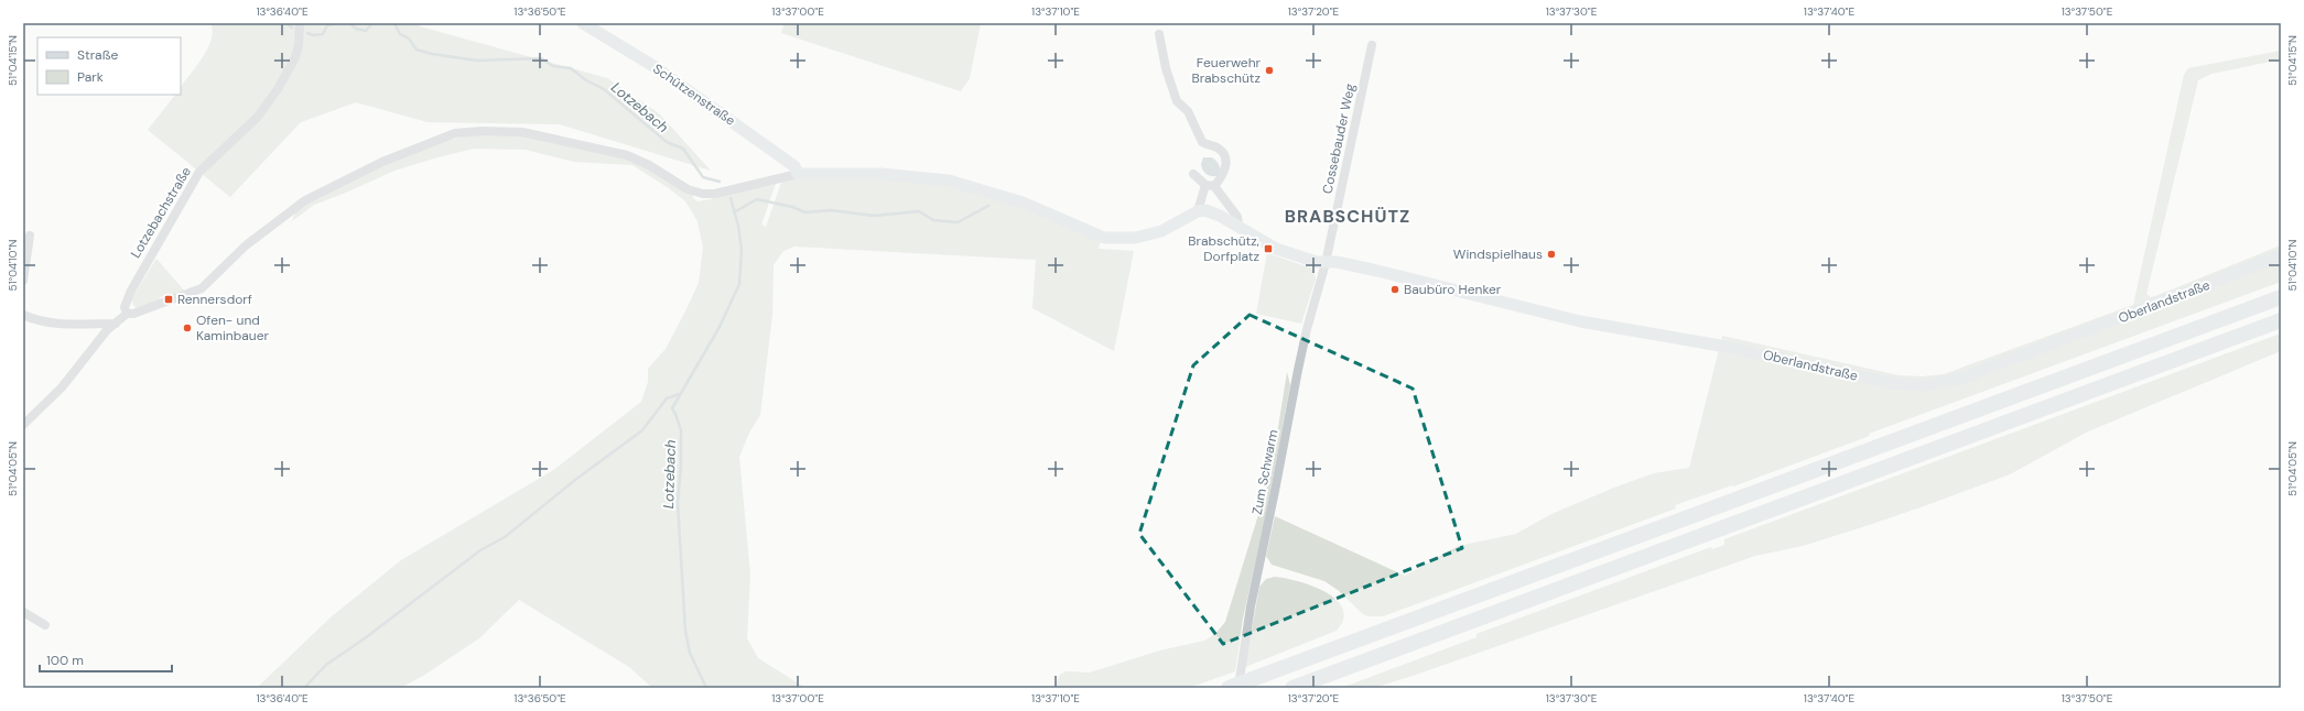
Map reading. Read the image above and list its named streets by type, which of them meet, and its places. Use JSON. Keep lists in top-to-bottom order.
{
  "streets": {
    "street": [
      "Schützenstraße",
      "Cossebauder Weg",
      "Lotzebachstraße",
      "Oberlandstraße",
      "Zum Schwarm"
    ]
  },
  "crossings": [
    ["Cossebauder Weg", "Oberlandstraße"],
    ["Cossebauder Weg", "Zum Schwarm"],
    ["Oberlandstraße", "Zum Schwarm"]
  ],
  "districts": ["BRABSCHÜTZ"],
  "water": ["Lotzebach"],
  "places": {
    "other": [
      "Feuerwehr Brabschütz",
      "Windspielhaus",
      "Baubüro Henker",
      "Ofen- und Kaminbauer"
    ],
    "transit": ["Brabschütz, Dorfplatz", "Rennersdorf"]
  },
  "legend": ["Straße", "Park"],
  "scale_bar": "100 m",
  "coordinates": [
    "13°36'40\"E",
    "13°36'50\"E",
    "13°37'00\"E",
    "13°37'10\"E",
    "13°37'20\"E",
    "13°37'30\"E",
    "13°37'40\"E",
    "13°37'50\"E",
    "51°04'15\"N",
    "51°04'10\"N",
    "51°04'05\"N"
  ]
}
